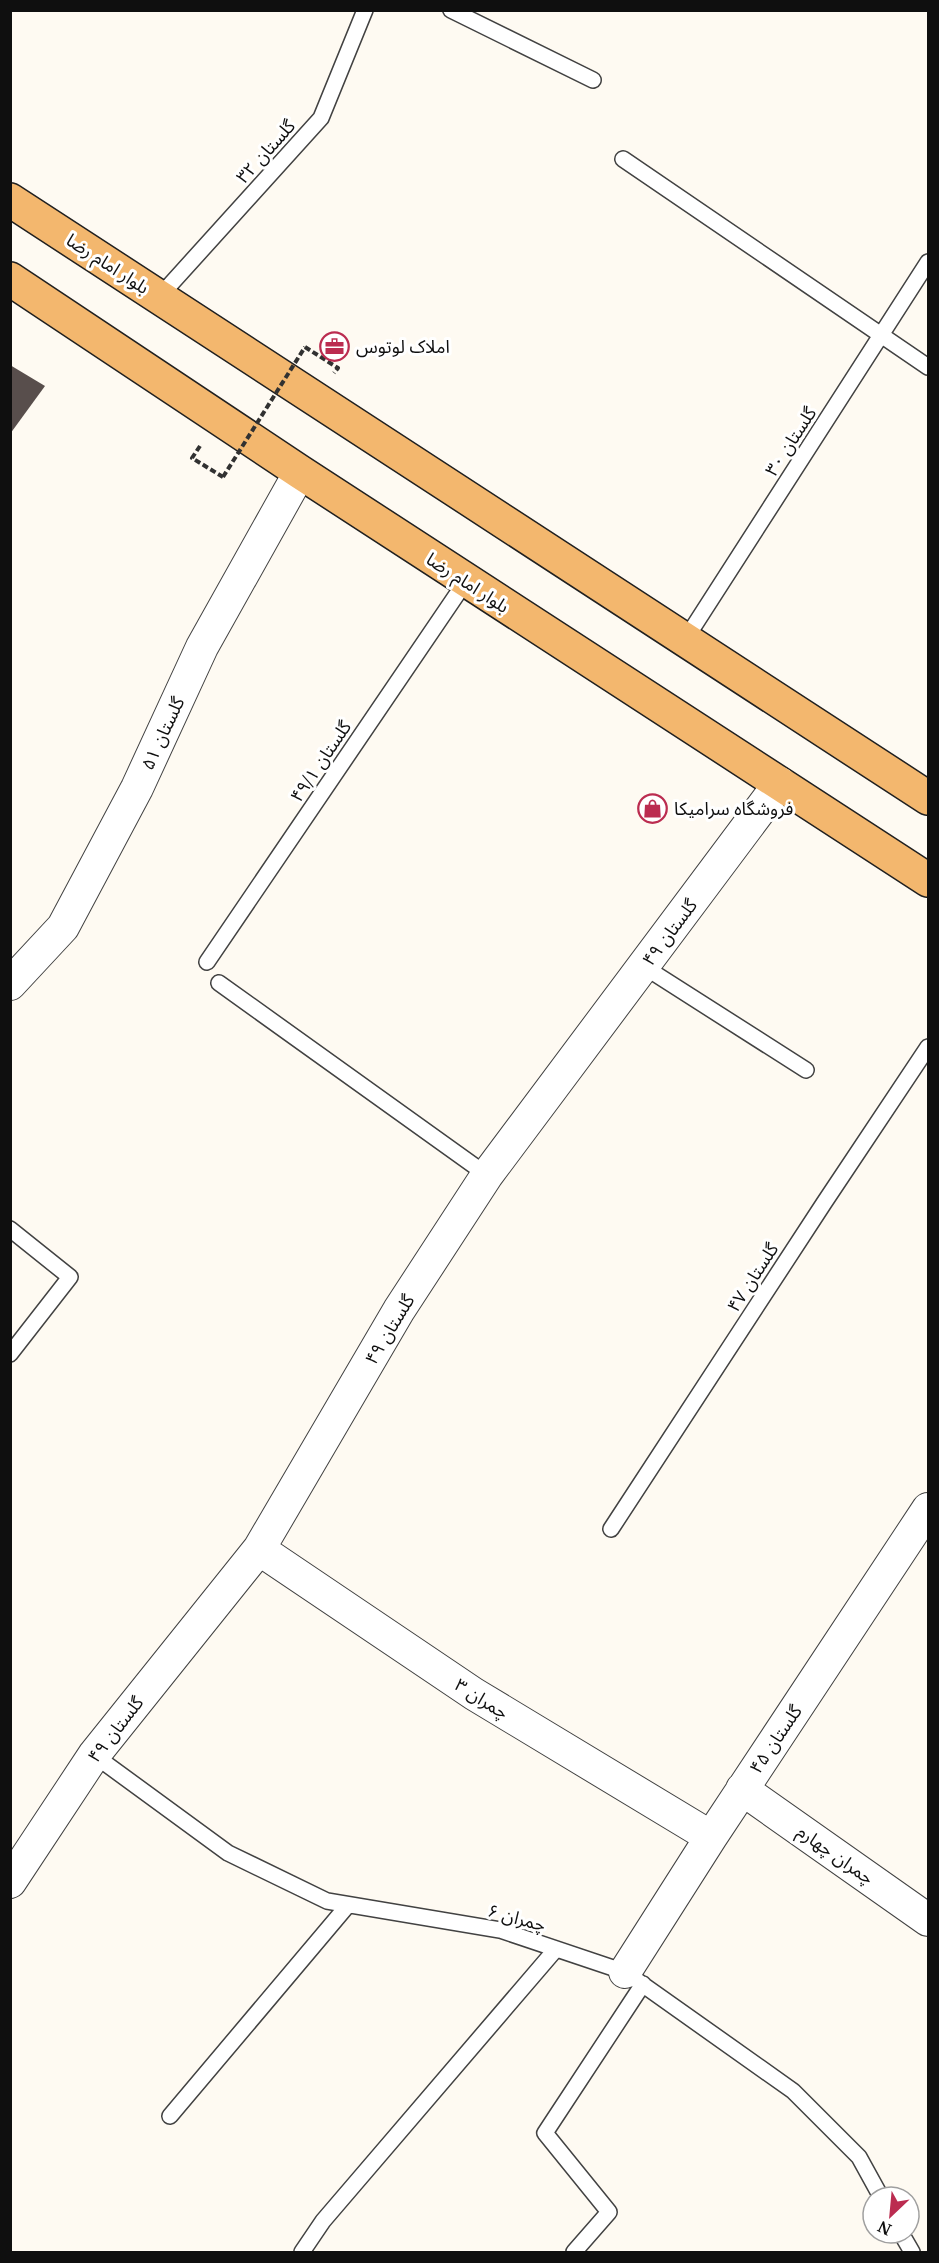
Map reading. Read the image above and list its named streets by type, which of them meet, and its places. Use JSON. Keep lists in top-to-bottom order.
{
  "streets": {
    "main road": ["بلوار امام رضا"],
    "street": [
      "گلستان ۵۱",
      "گلستان ۴۹",
      "چمران ۳",
      "گلستان ۴۵",
      "چمران چهارم"
    ],
    "lane": [
      "گلستان ۳۲",
      "گلستان ۳۰",
      "گلستان ۴۹/۱",
      "گلستان ۴۷",
      "چمران ۶"
    ]
  },
  "crossings": [
    ["گلستان ۳۲", "بلوار امام رضا"],
    ["بلوار امام رضا", "گلستان ۳۰"],
    ["بلوار امام رضا", "گلستان ۵۱"],
    ["بلوار امام رضا", "گلستان ۴۹/۱"],
    ["بلوار امام رضا", "گلستان ۴۹"],
    ["گلستان ۴۹", "چمران ۳"],
    ["گلستان ۴۹", "چمران ۶"],
    ["چمران ۳", "گلستان ۴۵"],
    ["گلستان ۴۵", "چمران چهارم"],
    ["گلستان ۴۵", "چمران ۶"]
  ],
  "places": {
    "office": ["املاک لوتوس"],
    "shop": ["فروشگاه سراميكا"]
  },
  "north": "bottom left"
}
